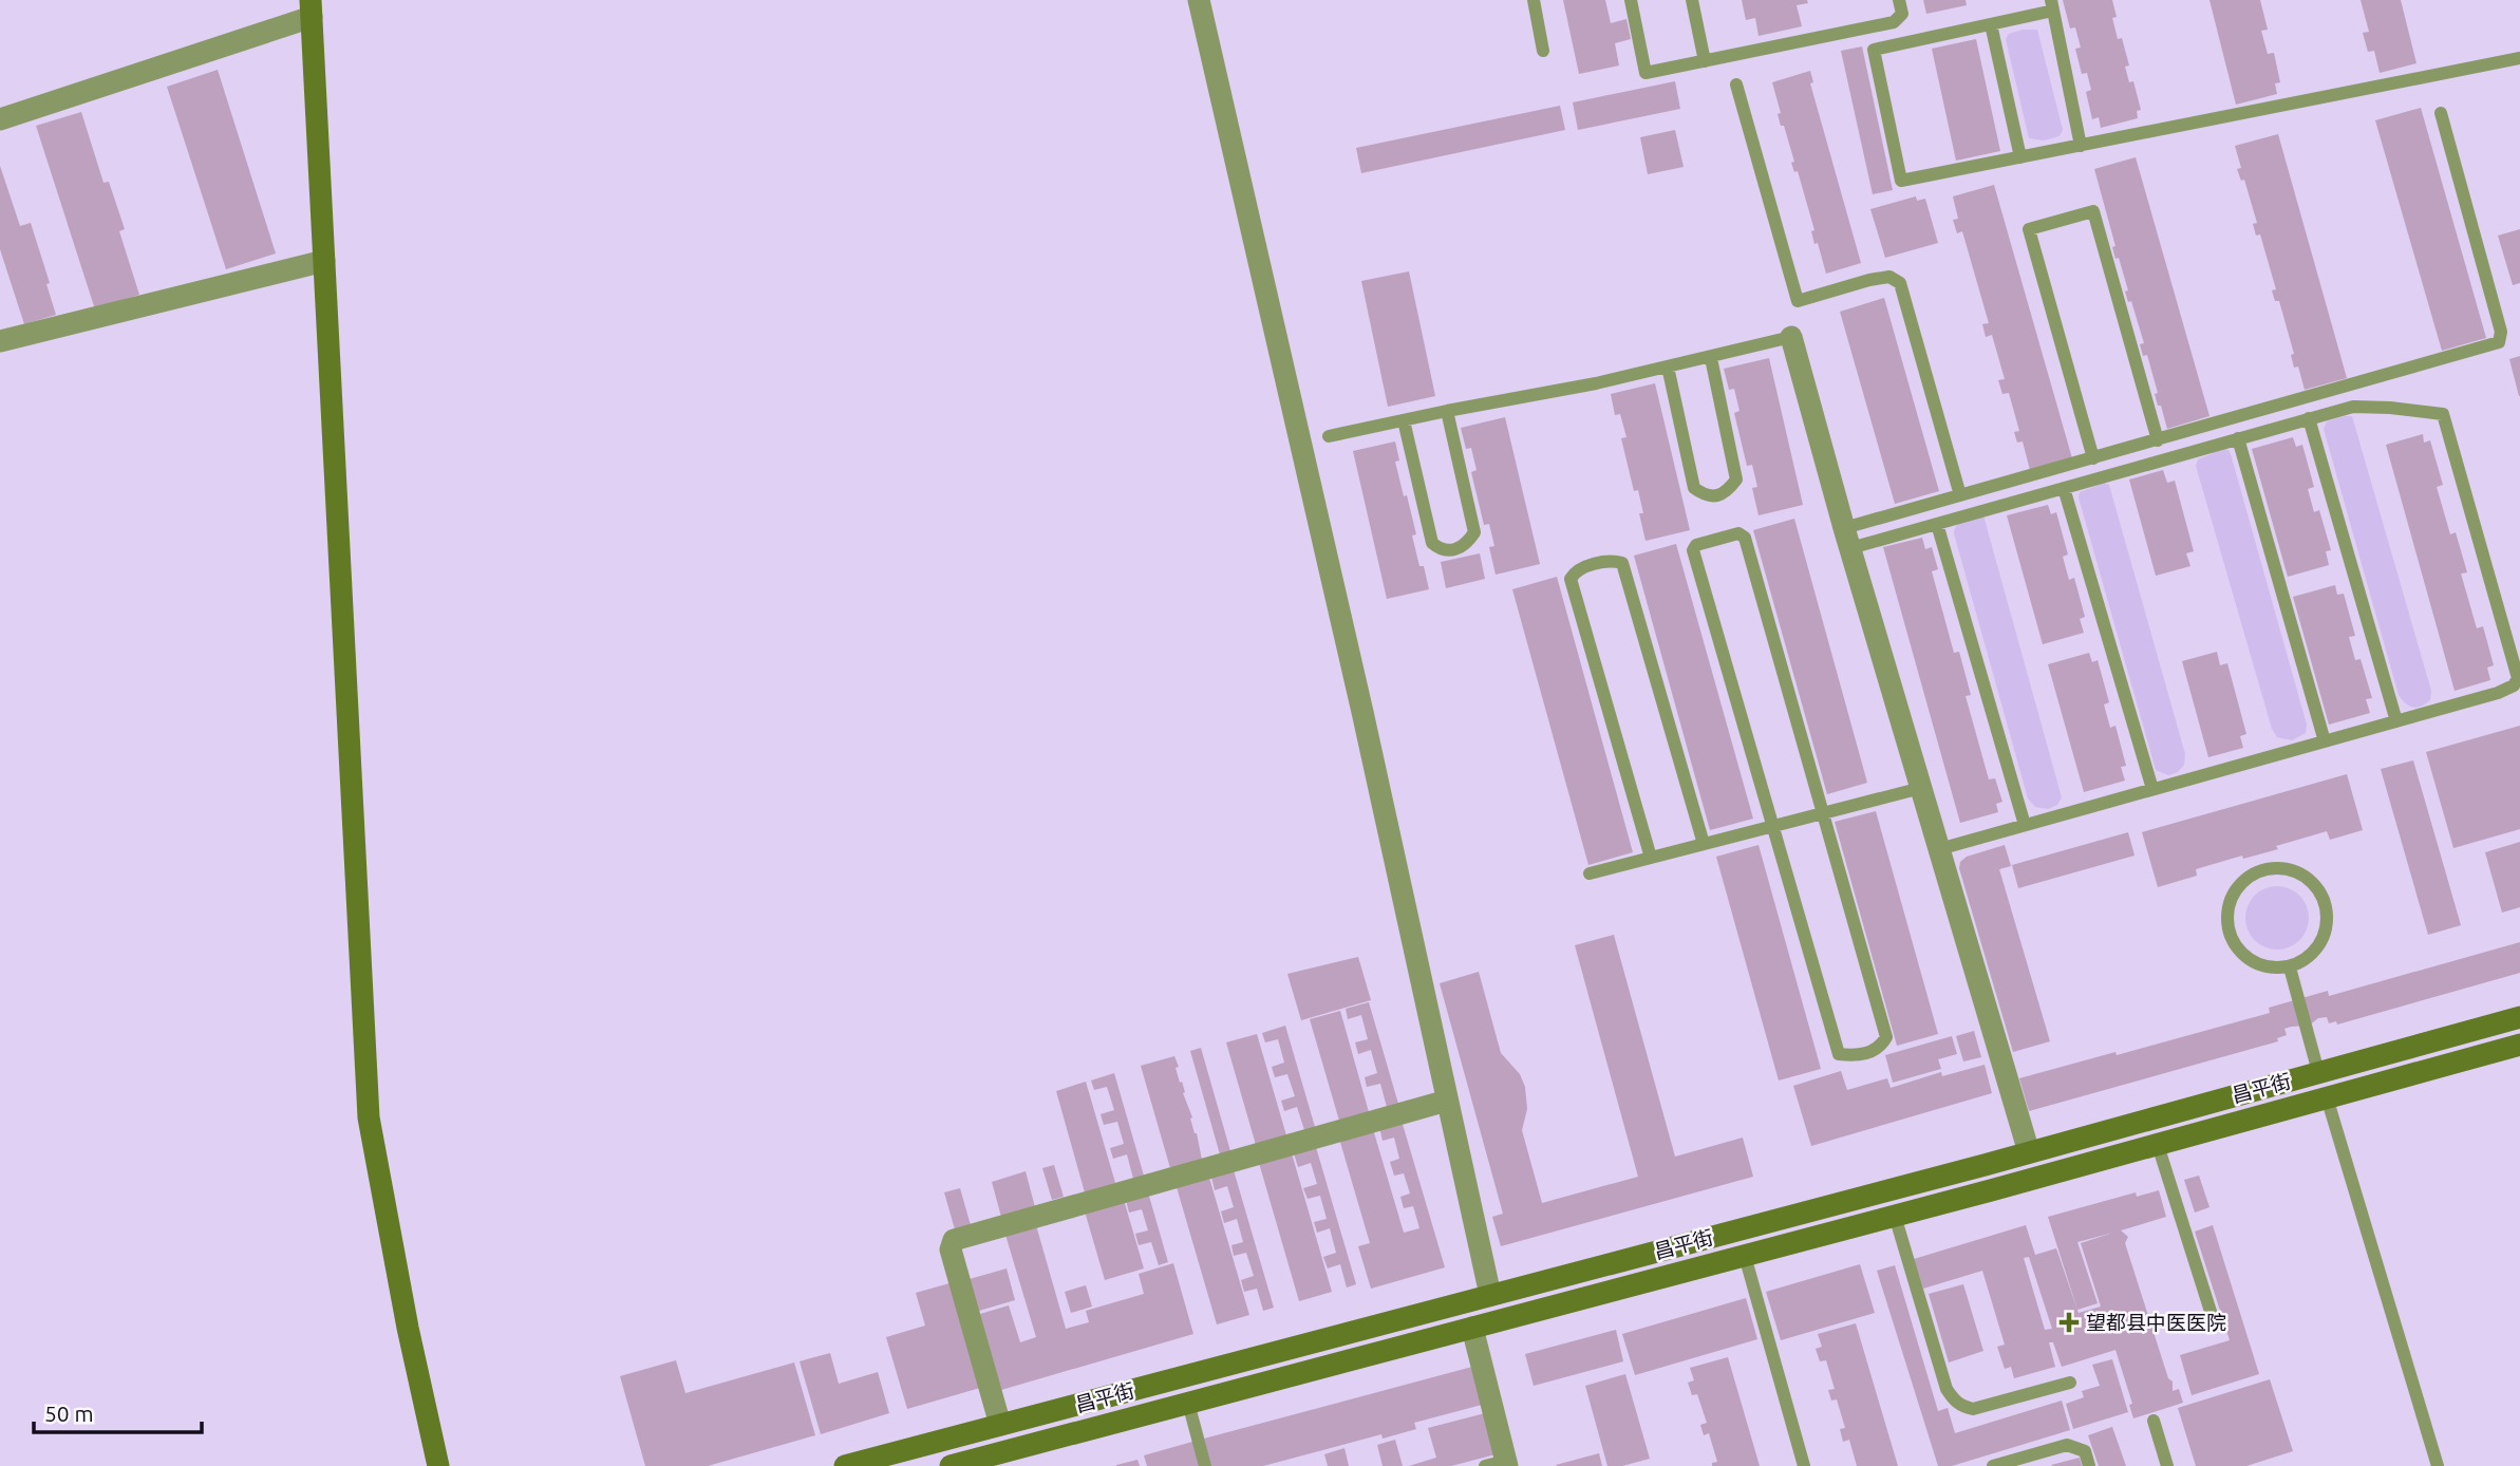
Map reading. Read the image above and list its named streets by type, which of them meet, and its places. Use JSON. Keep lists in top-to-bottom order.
{
  "streets": {
    "street": ["昌平街"]
  },
  "places": {
    "health": ["望都县中医医院"]
  },
  "scale_bar": "50 m"
}
